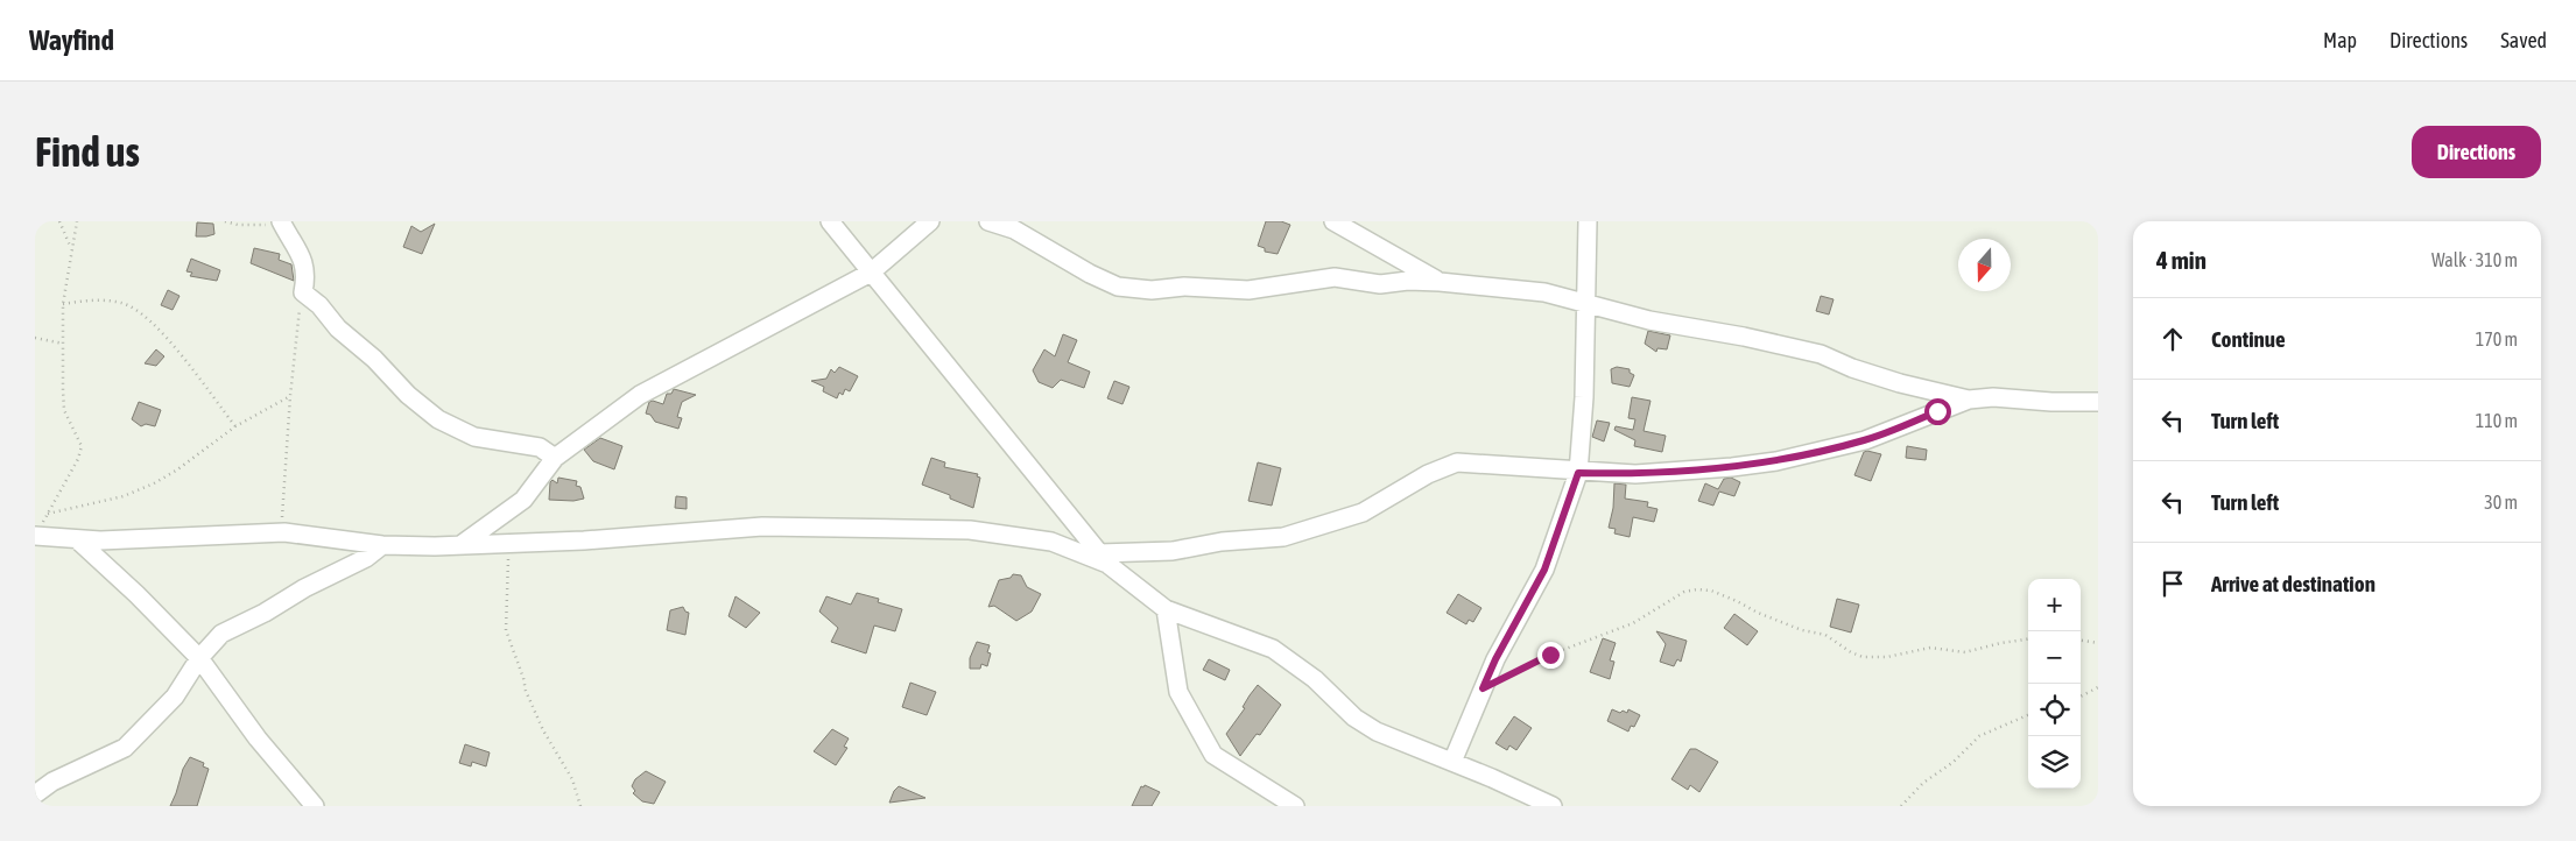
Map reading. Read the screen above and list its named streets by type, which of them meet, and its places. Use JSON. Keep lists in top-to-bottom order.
{
  "north": "bottom",
  "page": {
    "header": "Wayfind",
    "nav": ["Map", "Directions", "Saved"],
    "buttons": "Directions",
    "title": "Find us",
    "heading": ["4 min", "Walk · 310 m"],
    "list": [
      ["Continue", "170 m"],
      ["Turn left", "110 m"],
      ["Turn left", "30 m"],
      "Arrive at destination"
    ],
    "map_buttons": ["+", "−"]
  }
}
